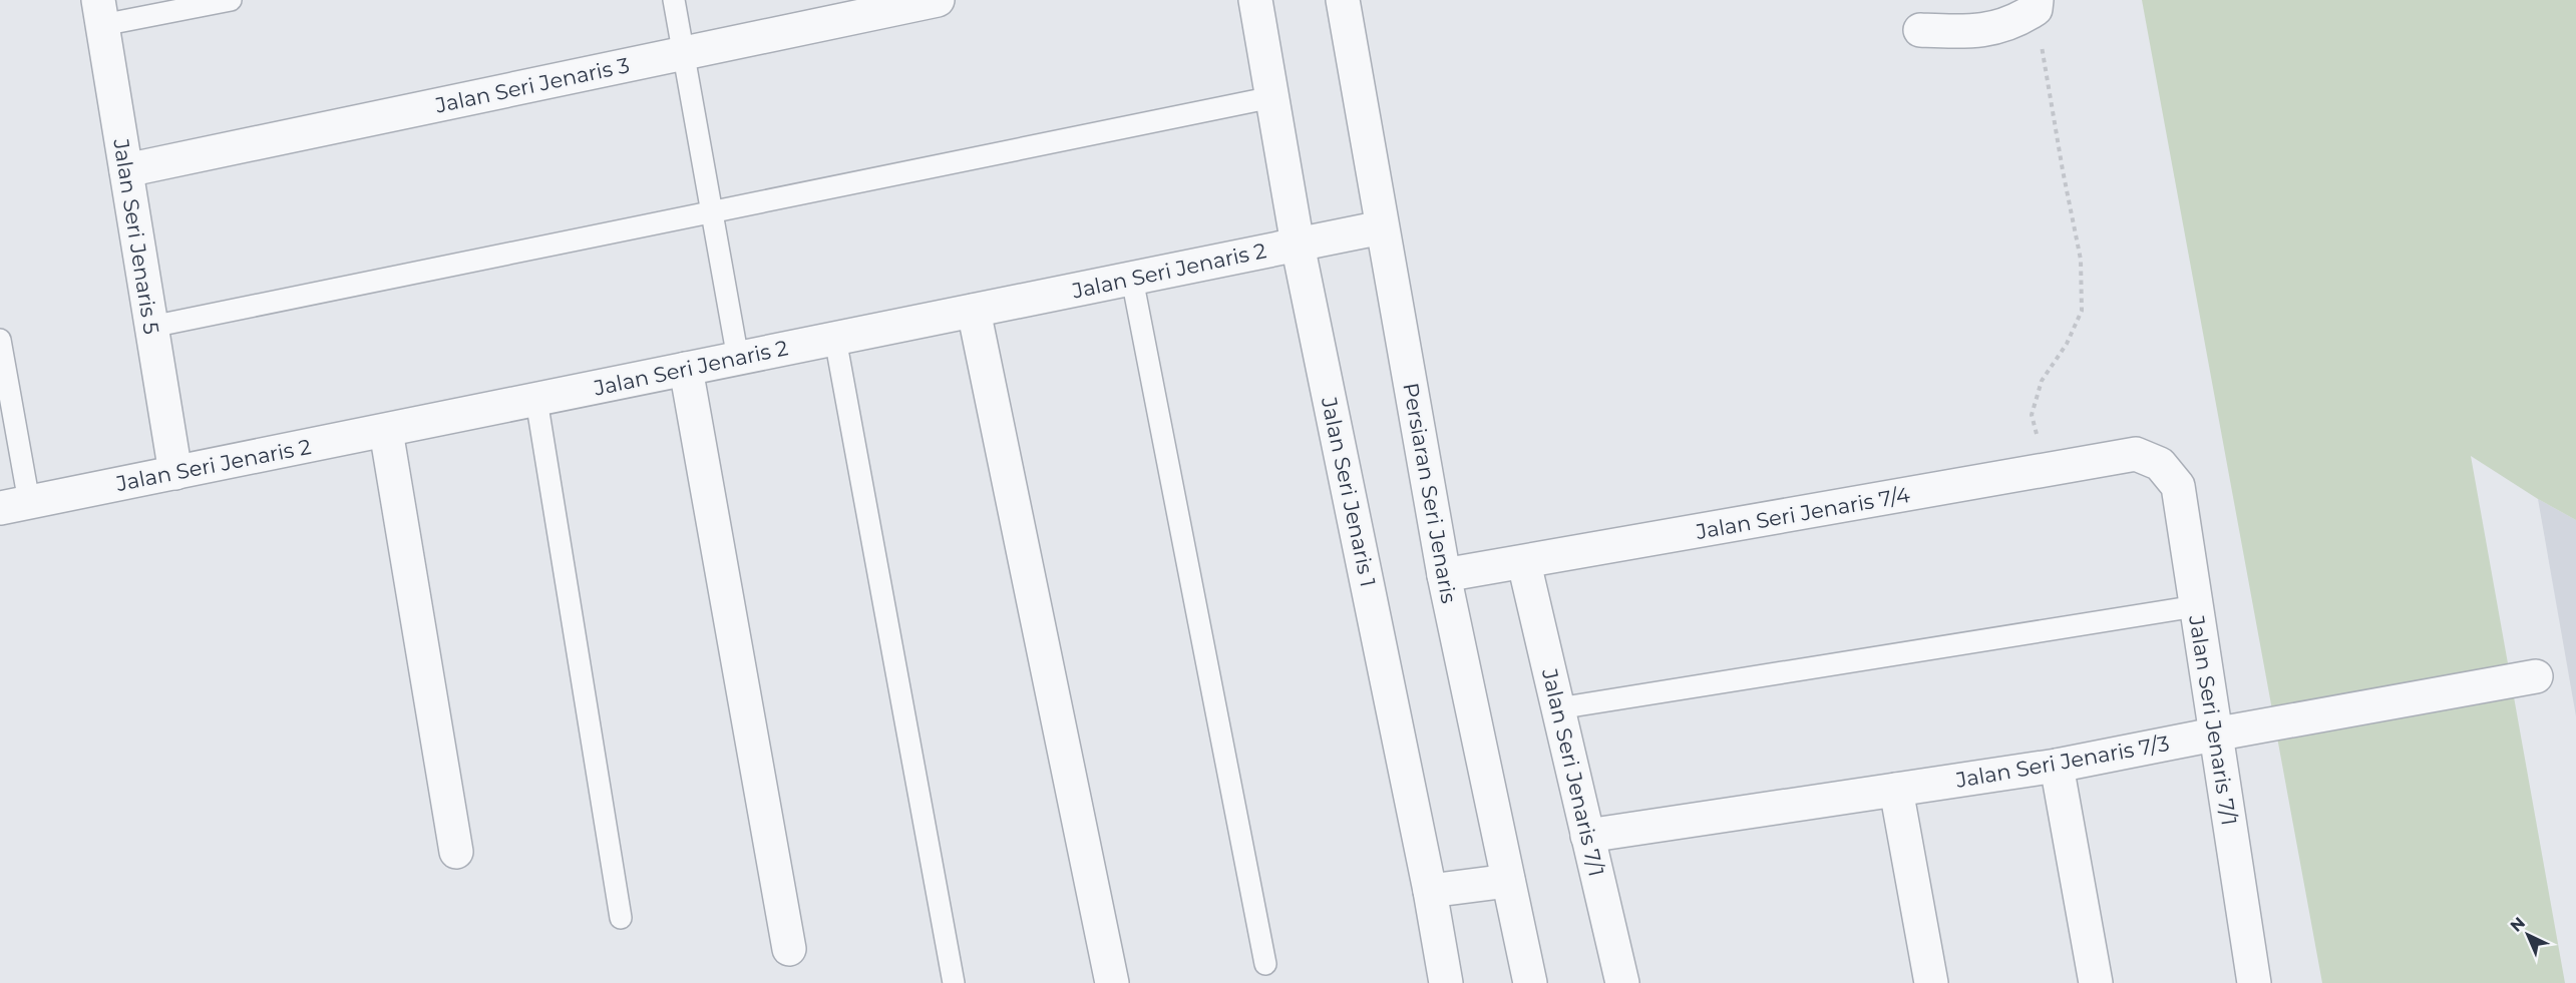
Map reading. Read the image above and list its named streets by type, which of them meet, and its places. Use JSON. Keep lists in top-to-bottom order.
{
  "streets": {
    "street": [
      "Jalan Seri Jenaris 3",
      "Jalan Seri Jenaris 5",
      "Jalan Seri Jenaris 2",
      "Jalan Seri Jenaris 1",
      "Persiaran Seri Jenaris",
      "Jalan Seri Jenaris 7/4",
      "Jalan Seri Jenaris 7/1",
      "Jalan Seri Jenaris 7/3"
    ]
  },
  "crossings": [
    ["Jalan Seri Jenaris 3", "Jalan Seri Jenaris 5"],
    ["Jalan Seri Jenaris 5", "Jalan Seri Jenaris 2"],
    ["Jalan Seri Jenaris 2", "Jalan Seri Jenaris 1"],
    ["Jalan Seri Jenaris 2", "Persiaran Seri Jenaris"],
    ["Persiaran Seri Jenaris", "Jalan Seri Jenaris 7/4"],
    ["Jalan Seri Jenaris 7/4", "Jalan Seri Jenaris 7/1"],
    ["Jalan Seri Jenaris 7/1", "Jalan Seri Jenaris 7/3"]
  ],
  "north": "top left"
}
